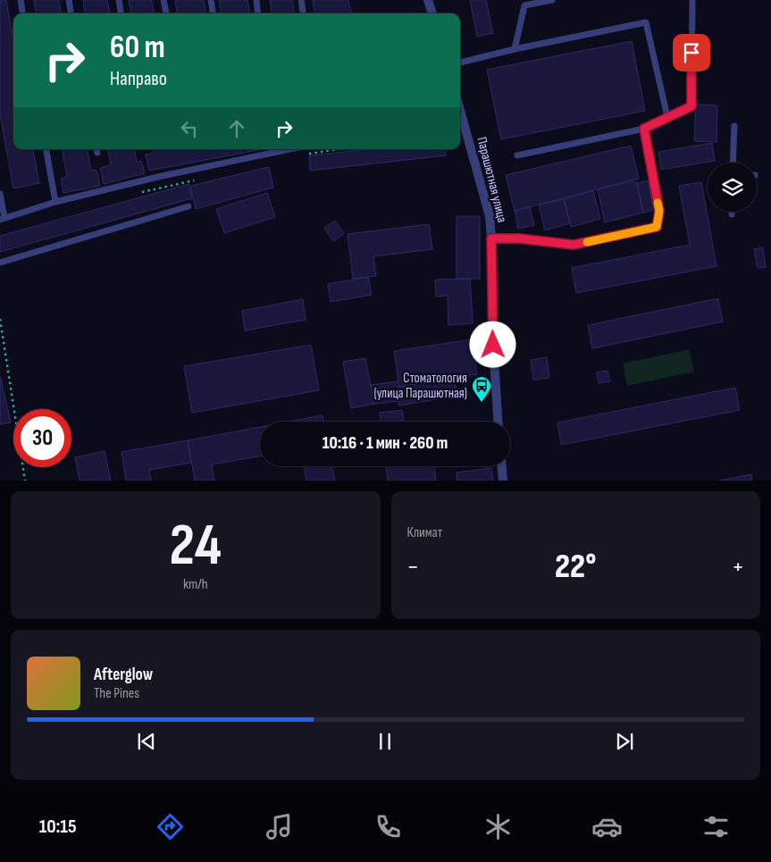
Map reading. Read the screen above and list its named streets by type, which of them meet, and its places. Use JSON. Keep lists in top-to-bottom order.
{
  "streets": {
    "street": ["Парашютная улица"]
  },
  "places": {
    "bus stop": ["Стоматология (улица Парашютная)"]
  },
  "page": {
    "turn": ["60 m", "Направо"],
    "limit": "30",
    "trip": "10:16 · 1 мин · 260 m",
    "tile": [
      ["24", "km/h"],
      "Климат"
    ],
    "heat": ["−", "22°", "+"],
    "song": ["Afterglow", "The Pines"],
    "tabs": "10:15"
  }
}
